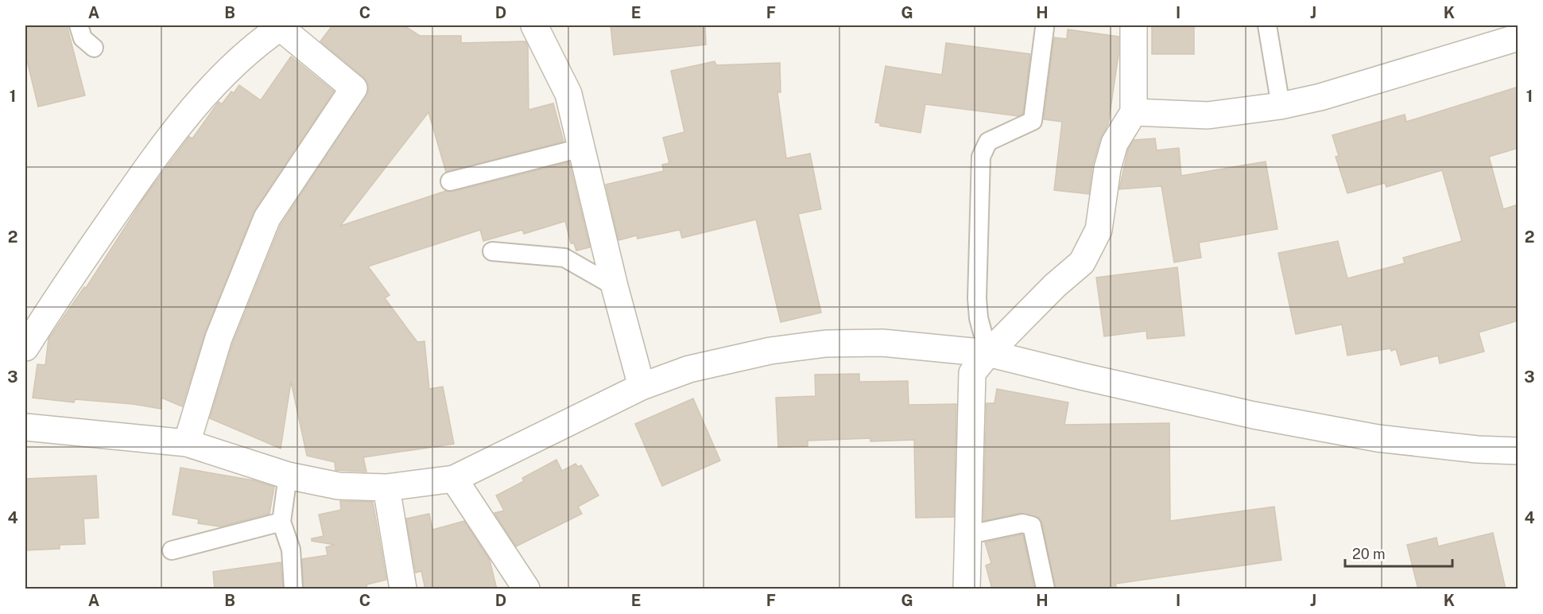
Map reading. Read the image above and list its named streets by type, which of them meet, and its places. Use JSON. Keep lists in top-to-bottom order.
{
  "scale_bar": "20 m",
  "grid": {
    "columns": [
      "A",
      "B",
      "C",
      "D",
      "E",
      "F",
      "G",
      "H",
      "I",
      "J",
      "K"
    ],
    "rows": [
      "1",
      "2",
      "3",
      "4"
    ]
  }
}
